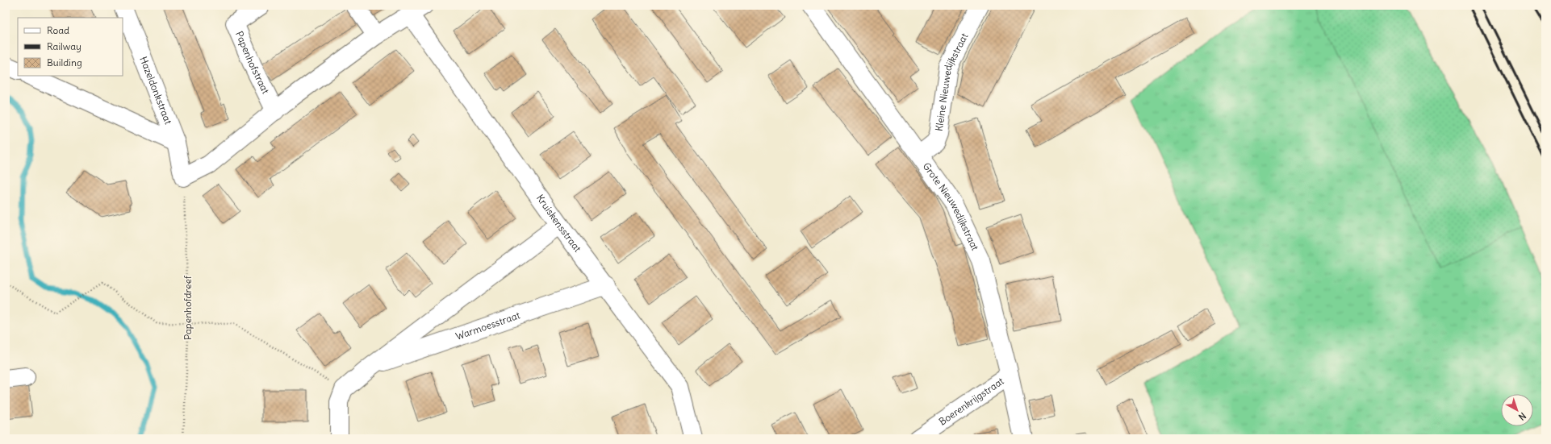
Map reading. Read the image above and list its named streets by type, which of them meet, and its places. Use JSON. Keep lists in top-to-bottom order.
{
  "streets": {
    "street": [
      "Papenhofstraat",
      "Kleine Nieuwedijkstraat",
      "Hazeldonkstraat",
      "Grote Nieuwedijkstraat",
      "Kruiskensstraat",
      "Warmoesstraat",
      "Boerenkrijgstraat"
    ],
    "path": ["Papenhofdreef"]
  },
  "crossings": [
    ["Kleine Nieuwedijkstraat", "Grote Nieuwedijkstraat"],
    ["Hazeldonkstraat", "Papenhofdreef"],
    ["Grote Nieuwedijkstraat", "Boerenkrijgstraat"],
    ["Kruiskensstraat", "Warmoesstraat"]
  ],
  "legend": ["Road", "Railway", "Building"],
  "north": "bottom right"
}
